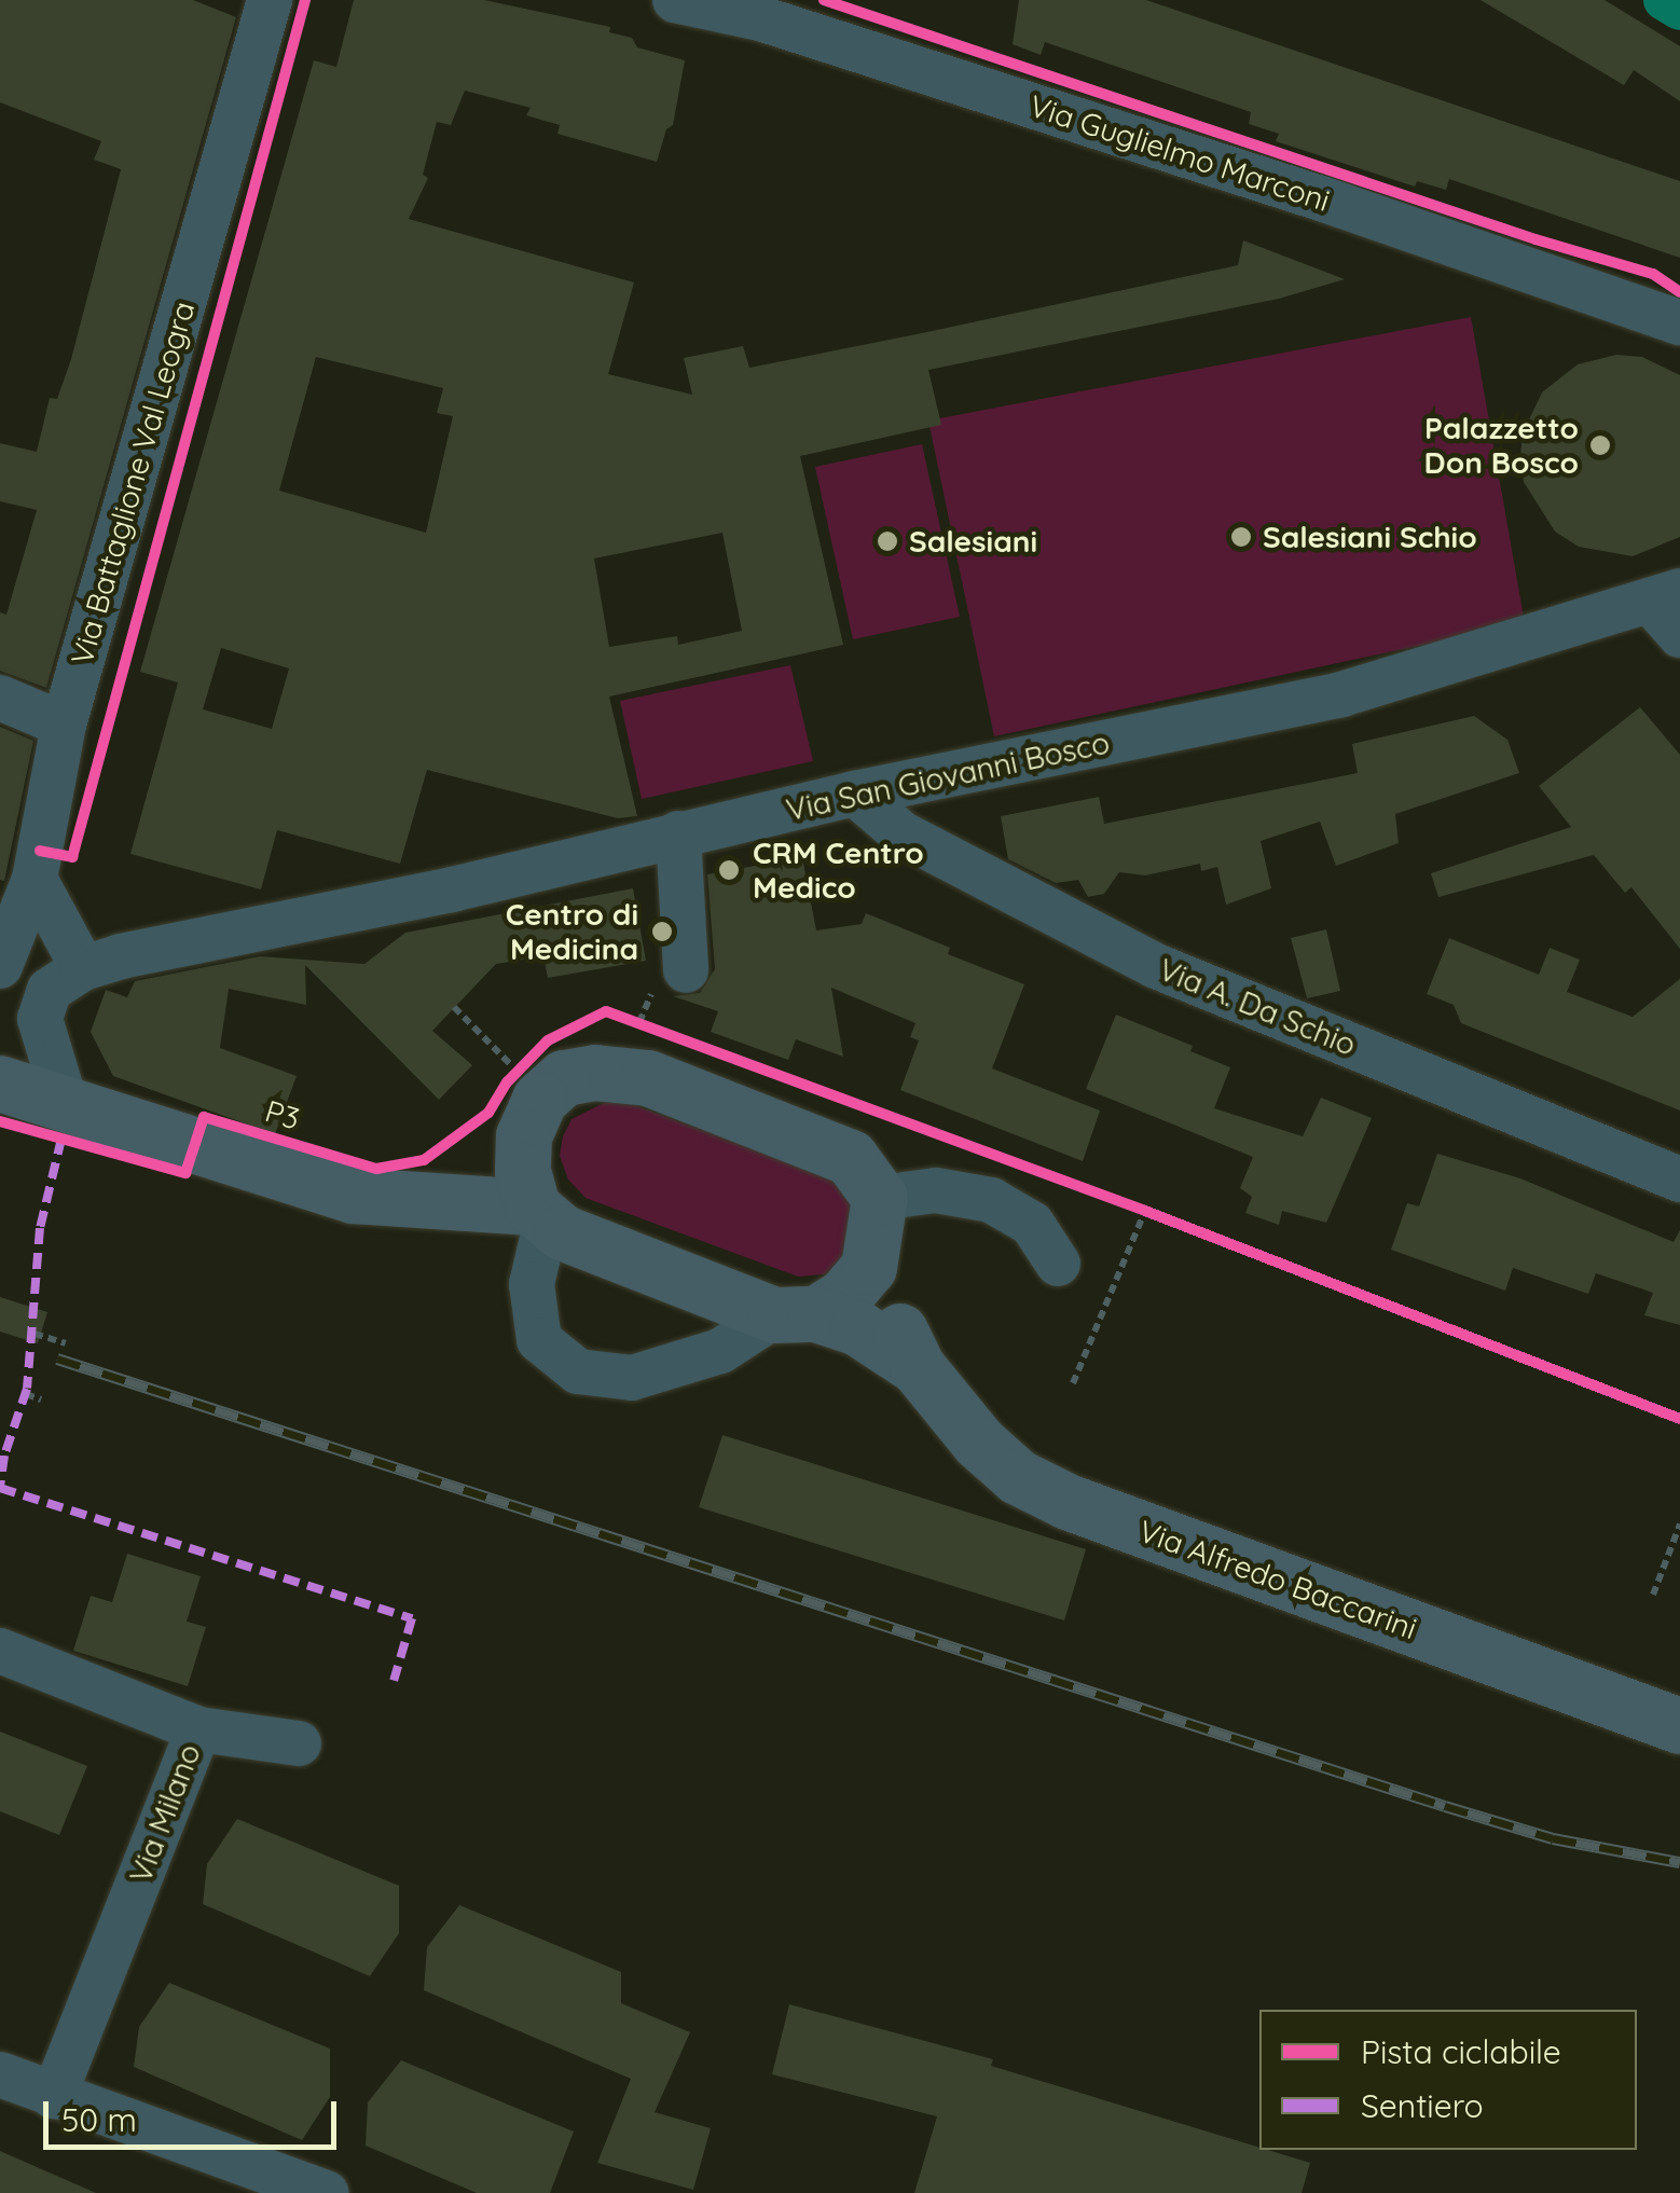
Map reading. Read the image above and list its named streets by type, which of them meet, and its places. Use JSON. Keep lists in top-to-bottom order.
{
  "streets": {
    "main road": ["Via Alfredo Baccarini"],
    "street": [
      "Via Guglielmo Marconi",
      "Via Battaglione Val Leogra",
      "Via San Giovanni Bosco",
      "Via A. Da Schio",
      "Via Milano"
    ],
    "cycle path": ["P3"]
  },
  "crossings": [
    ["Via San Giovanni Bosco", "Via A. Da Schio"],
    ["Via San Giovanni Bosco", "Via Alfredo Baccarini"]
  ],
  "places": [
    "Palazzetto Don Bosco",
    "Salesiani Schio",
    "Salesiani",
    "CRM Centro Medico",
    "Centro di Medicina"
  ],
  "legend": ["Pista ciclabile", "Sentiero"],
  "scale_bar": "50 m"
}
